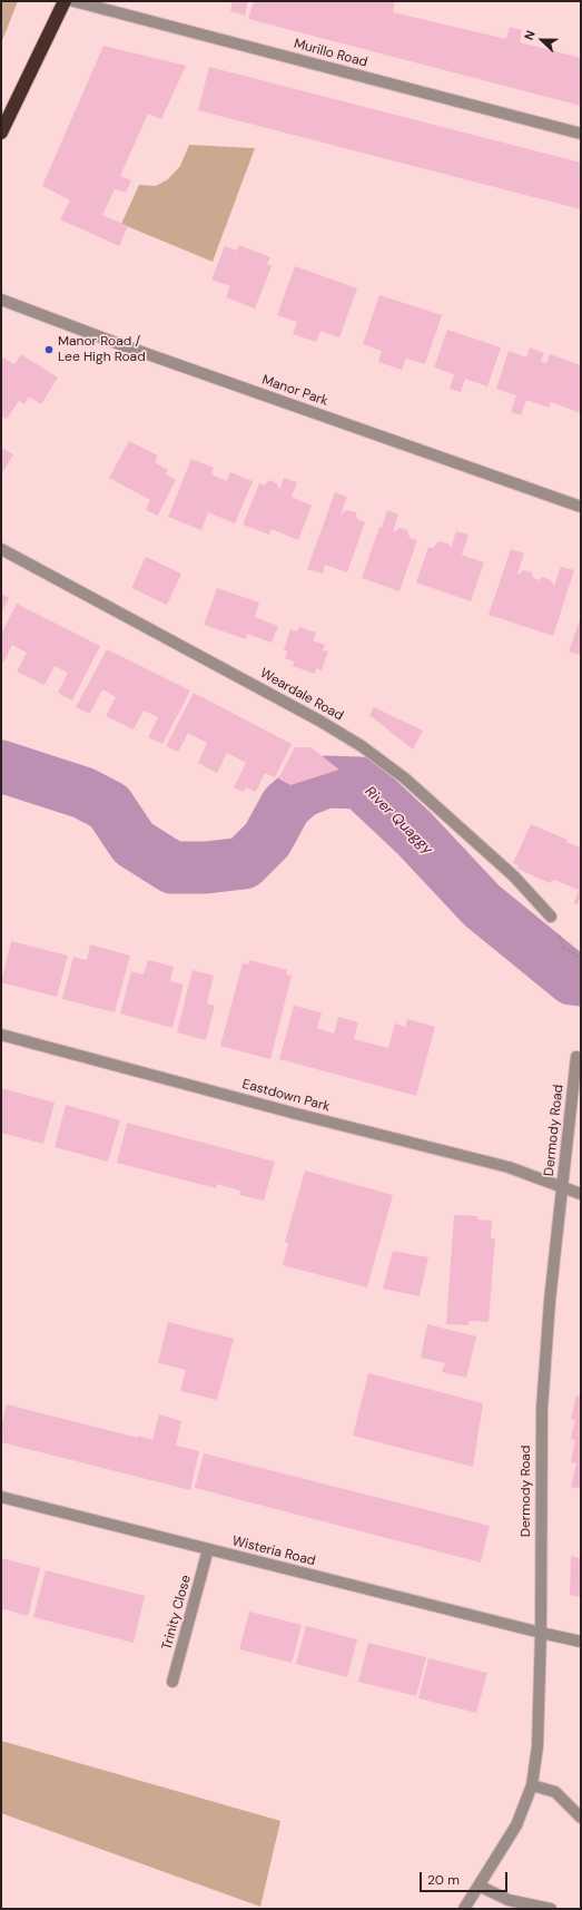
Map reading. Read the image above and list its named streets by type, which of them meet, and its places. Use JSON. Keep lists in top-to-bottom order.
{
  "streets": {
    "street": [
      "Murillo Road",
      "Manor Park",
      "Weardale Road",
      "Eastdown Park",
      "Dermody Road",
      "Wisteria Road",
      "Trinity Close"
    ]
  },
  "crossings": [
    ["Eastdown Park", "Dermody Road"],
    ["Dermody Road", "Wisteria Road"],
    ["Wisteria Road", "Trinity Close"]
  ],
  "water": ["River Quaggy"],
  "places": ["Manor Road / Lee High Road"],
  "scale_bar": "20 m",
  "north": "left"
}
